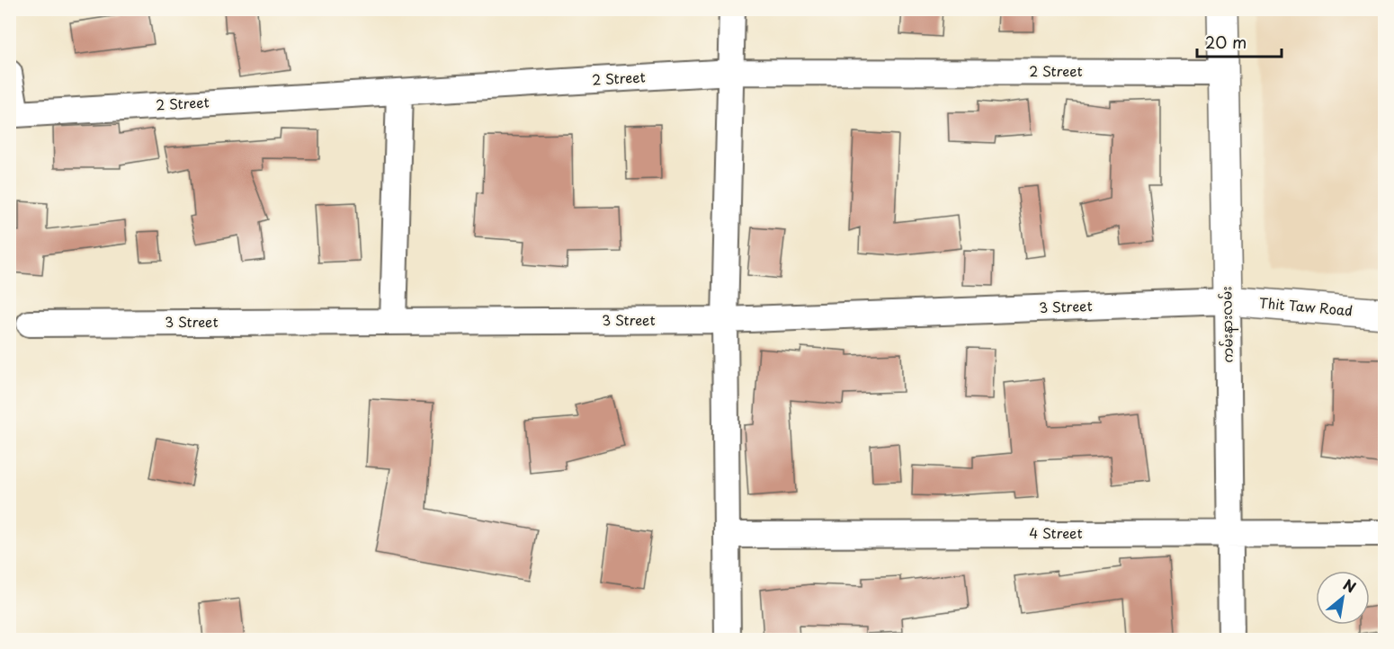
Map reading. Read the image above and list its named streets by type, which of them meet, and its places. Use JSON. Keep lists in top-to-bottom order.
{
  "streets": {
    "street": [
      "2 Street",
      "3 Street",
      "Thit Taw Road",
      "ကမ်းနားလမ်း",
      "4 Street"
    ]
  },
  "crossings": [
    ["2 Street", "ကမ်းနားလမ်း"],
    ["3 Street", "Thit Taw Road"],
    ["3 Street", "ကမ်းနားလမ်း"],
    ["Thit Taw Road", "ကမ်းနားလမ်း"],
    ["ကမ်းနားလမ်း", "4 Street"]
  ],
  "scale_bar": "20 m",
  "north": "top right"
}
